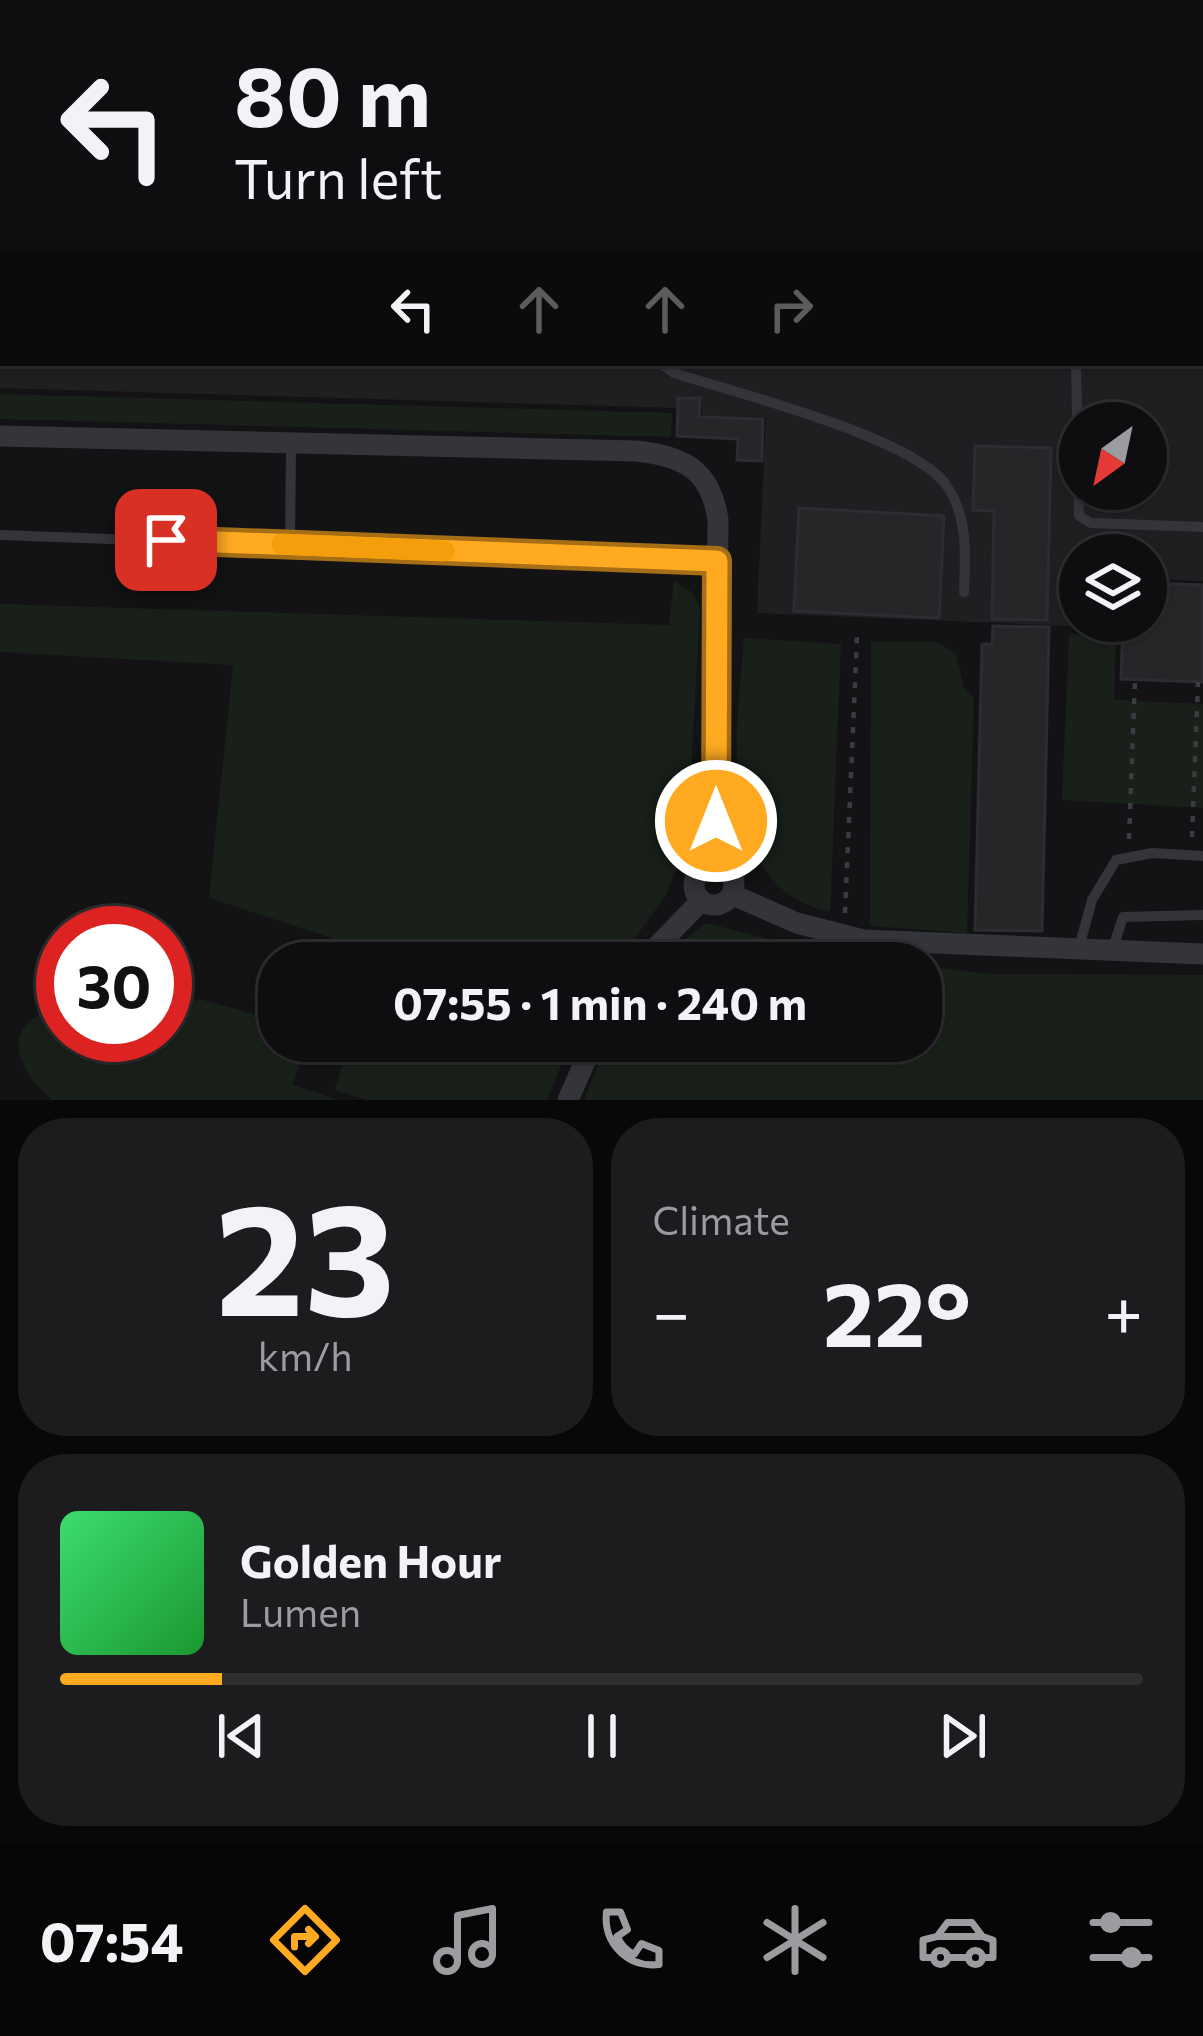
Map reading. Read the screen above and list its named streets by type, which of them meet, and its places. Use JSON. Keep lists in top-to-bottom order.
{
  "north": "bottom left",
  "page": {
    "turn": ["80 m", "Turn left"],
    "limit": "30",
    "trip": "07:55 · 1 min · 240 m",
    "tile": [
      ["23", "km/h"],
      "Climate"
    ],
    "heat": ["−", "22°", "+"],
    "song": ["Golden Hour", "Lumen"],
    "tabs": "07:54"
  }
}
